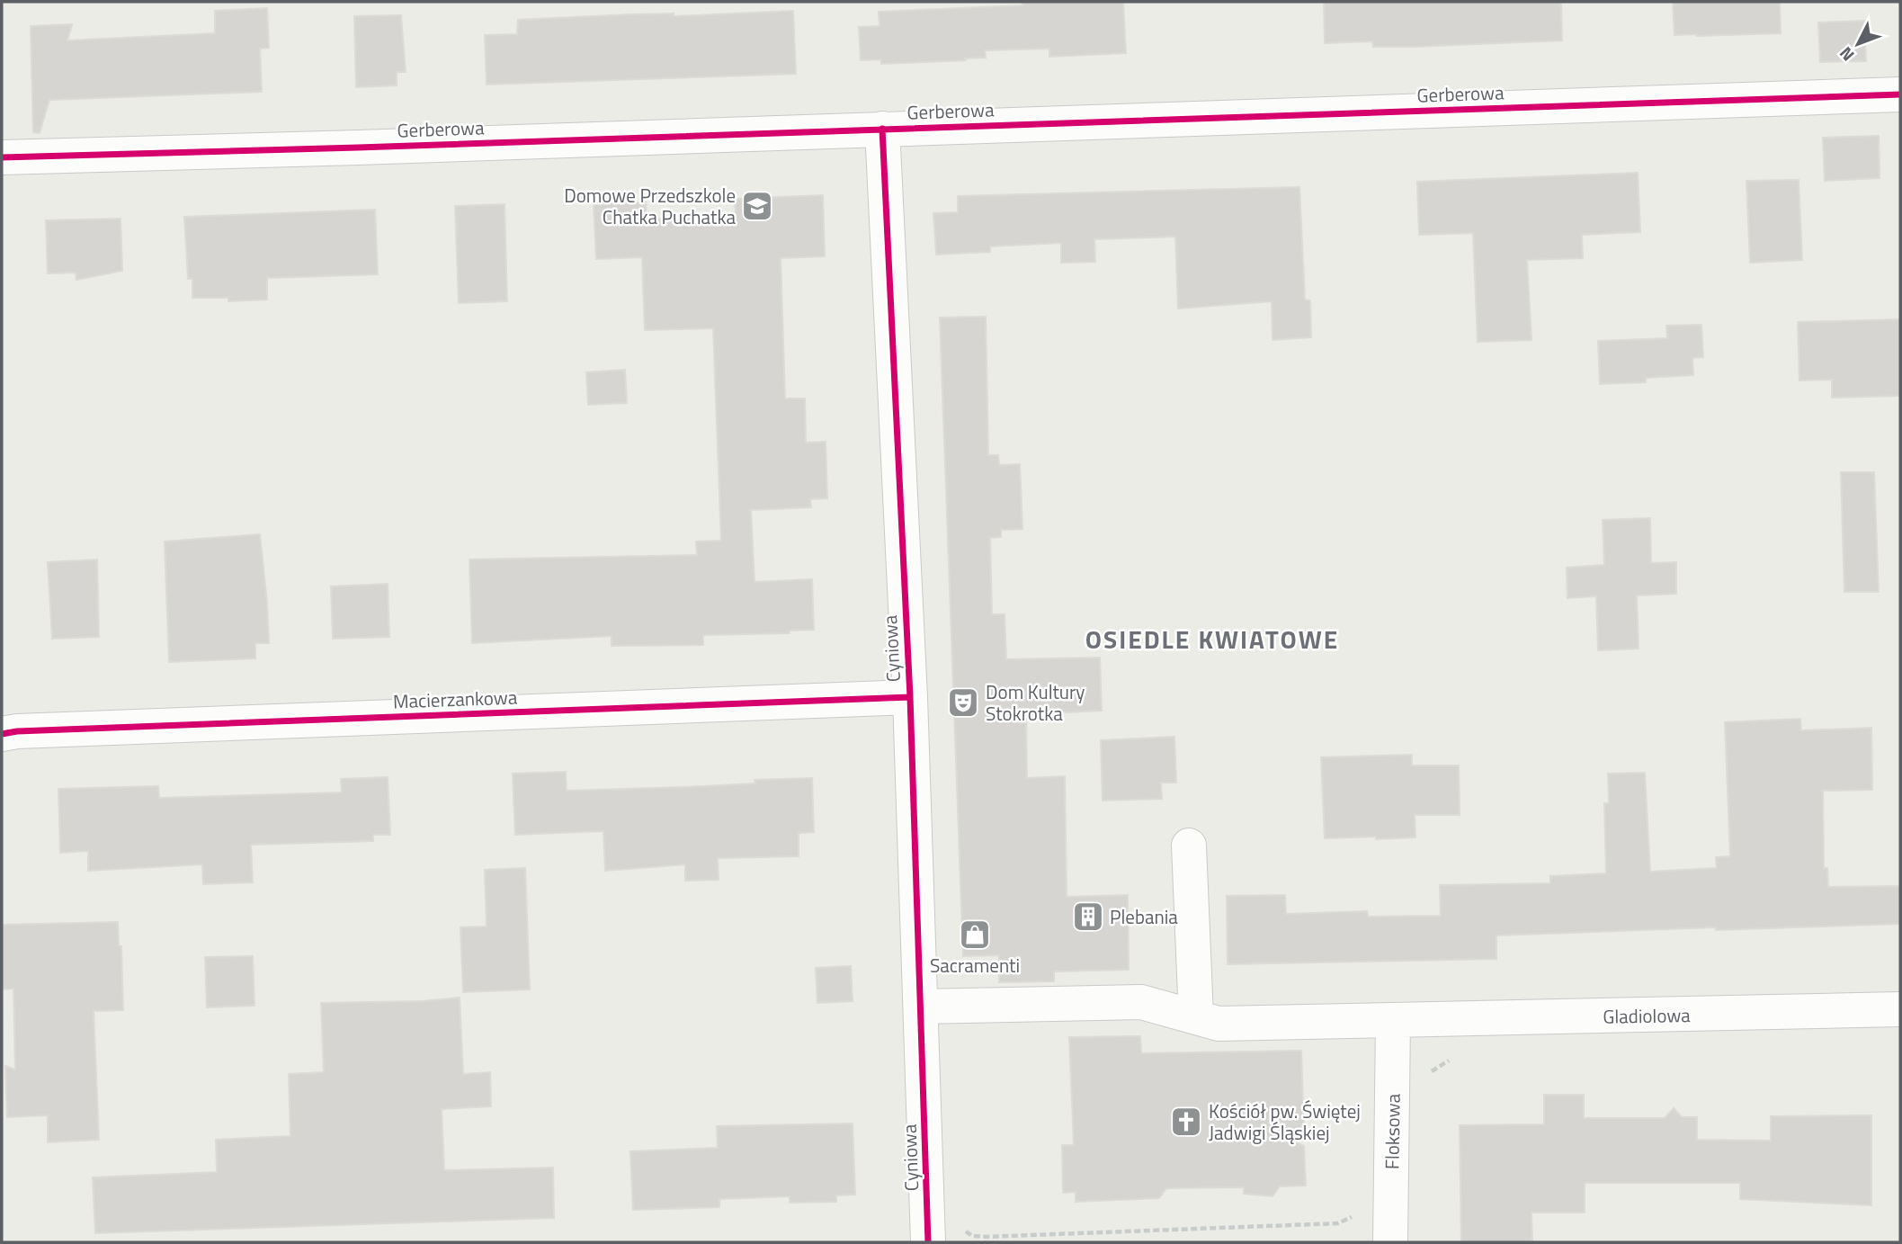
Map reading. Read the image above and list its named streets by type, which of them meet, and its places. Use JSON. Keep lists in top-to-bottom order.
{
  "streets": {
    "street": [
      "Gerberowa",
      "Cyniowa",
      "Macierzankowa",
      "Gladiolowa",
      "Floksowa"
    ]
  },
  "crossings": [
    ["Gerberowa", "Cyniowa"],
    ["Cyniowa", "Macierzankowa"],
    ["Cyniowa", "Gladiolowa"],
    ["Gladiolowa", "Floksowa"]
  ],
  "districts": ["OSIEDLE KWIATOWE"],
  "places": {
    "school or university": ["Domowe Przedszkole Chatka Puchatka"],
    "theatre": ["Dom Kultury Stokrotka"],
    "building": ["Plebania"],
    "shop": ["Sacramenti"],
    "church": ["Kościół pw. Świętej Jadwigi Śląskiej"]
  },
  "north": "bottom left"
}
